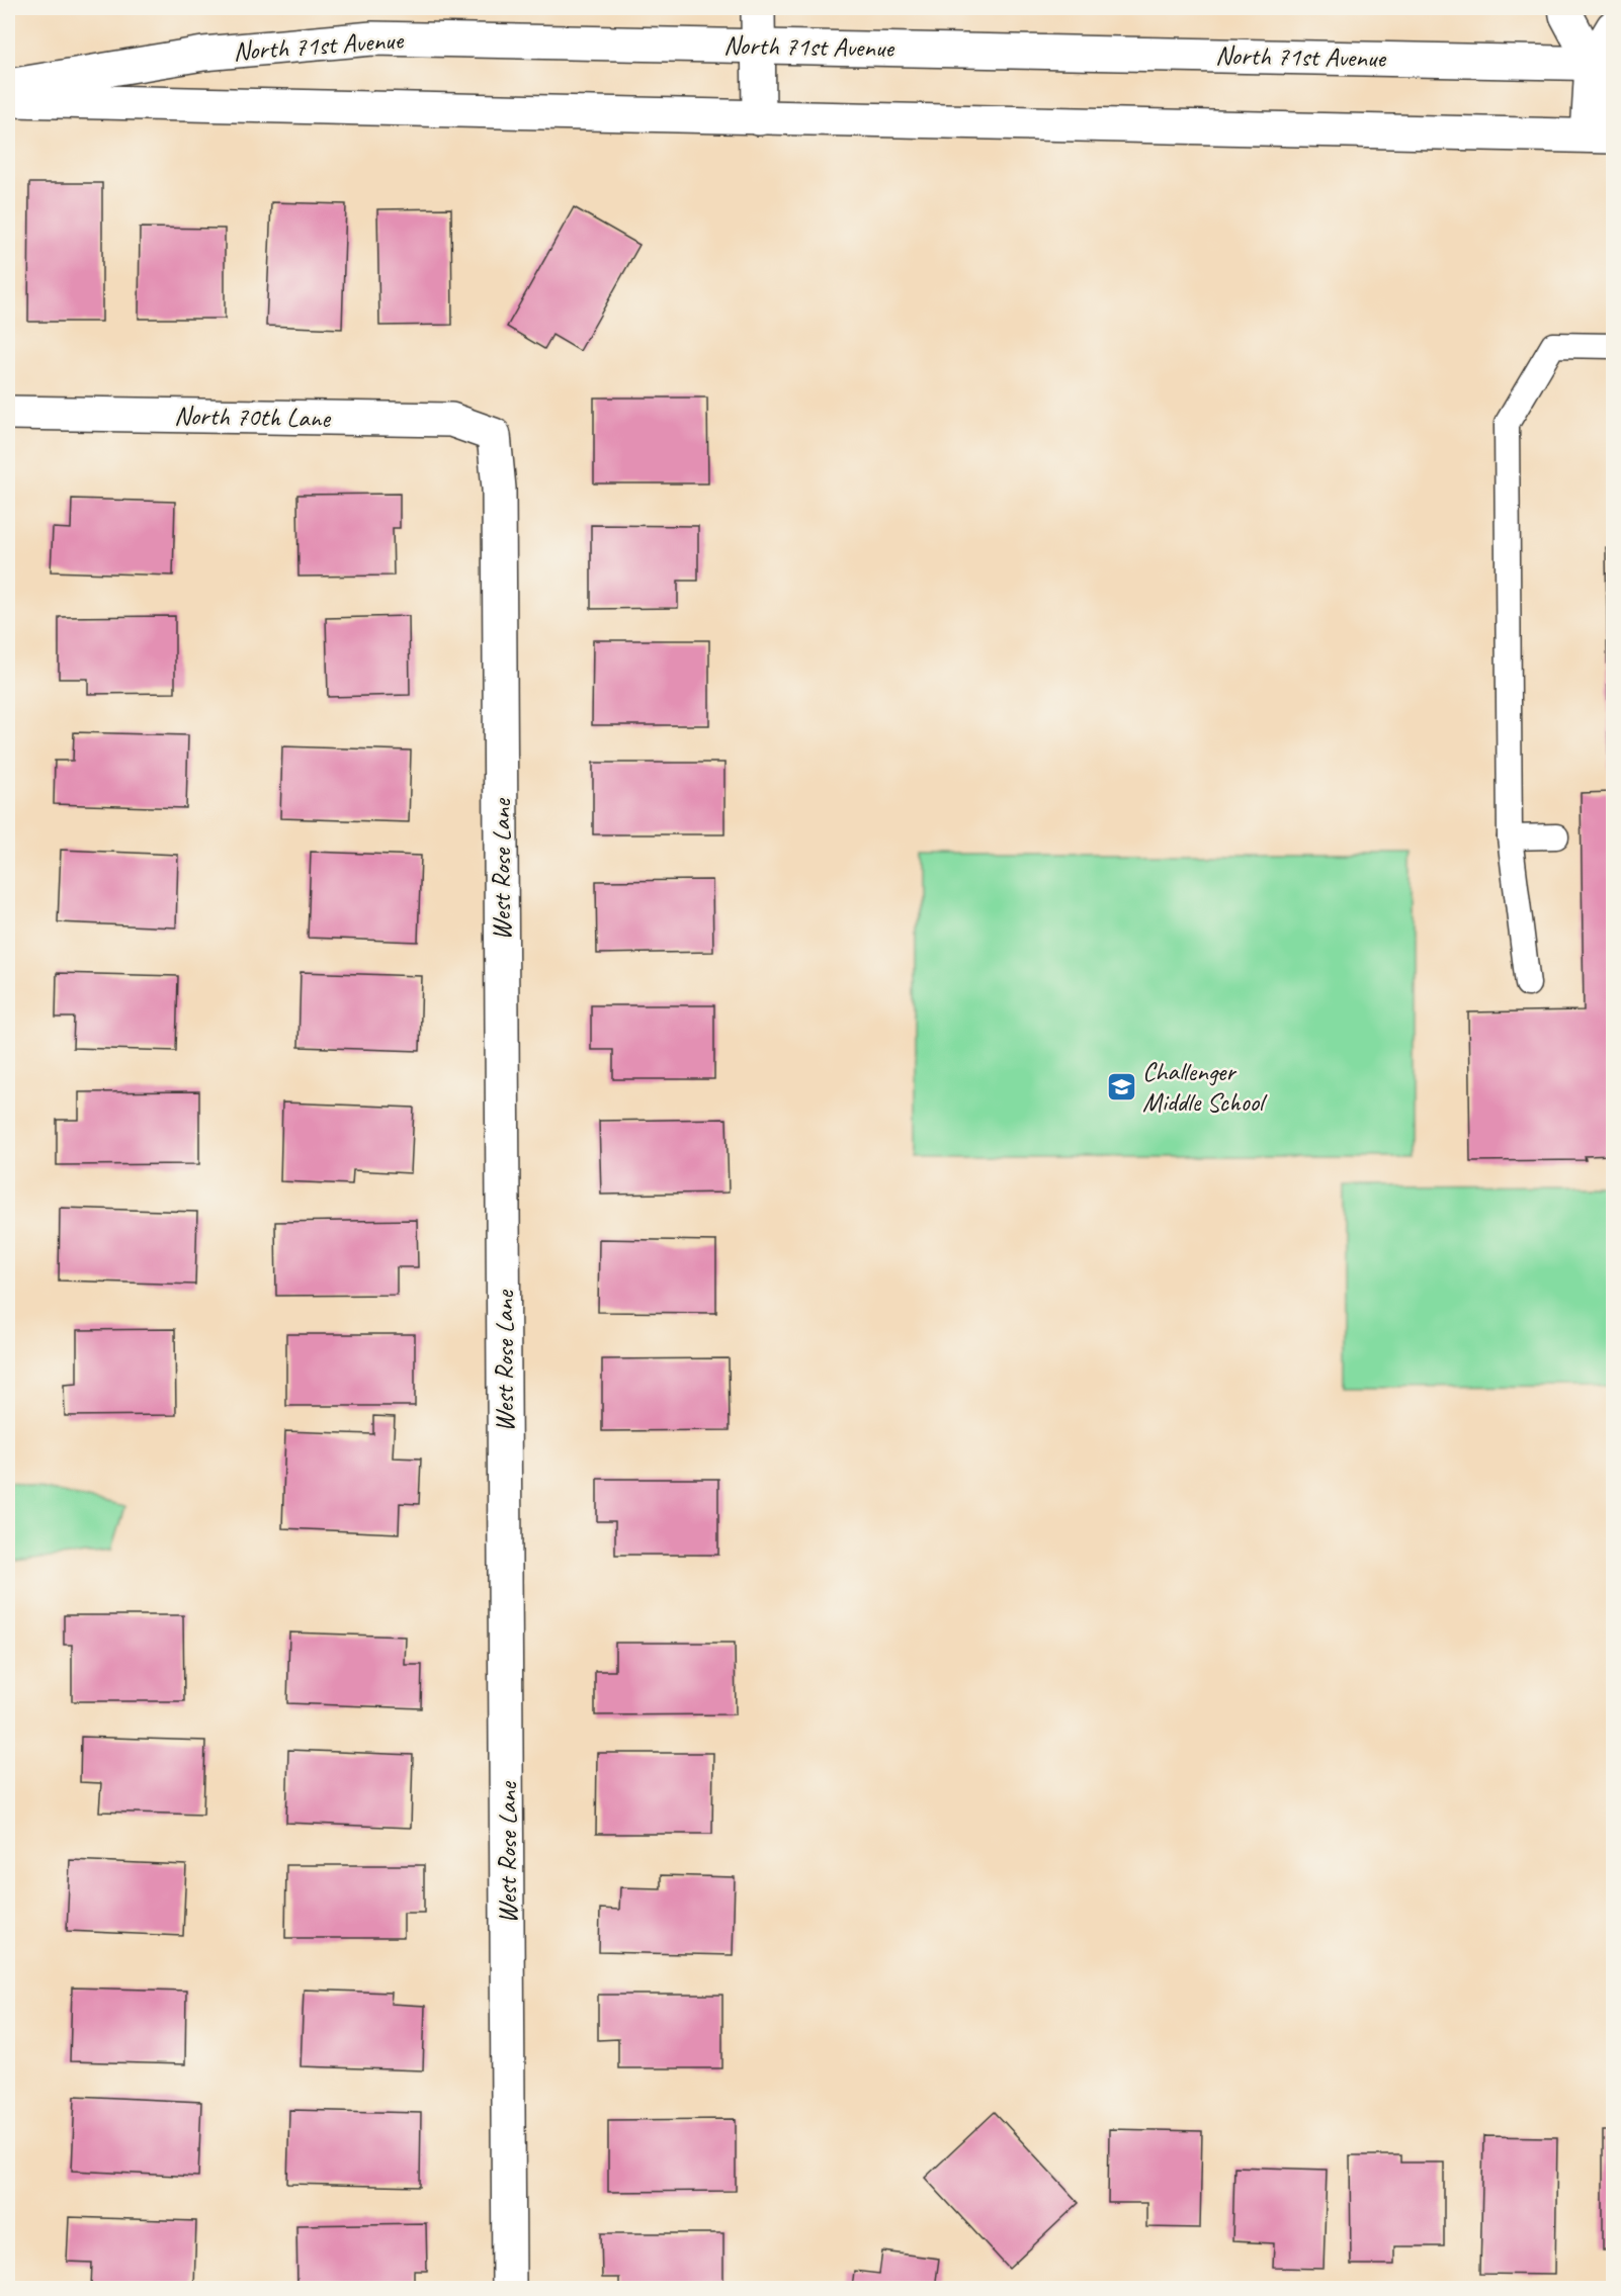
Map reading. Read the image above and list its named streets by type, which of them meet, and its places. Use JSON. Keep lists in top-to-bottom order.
{
  "streets": {
    "street": ["North 71st Avenue", "North 70th Lane", "West Rose Lane"]
  },
  "crossings": [
    ["North 70th Lane", "West Rose Lane"]
  ],
  "places": {
    "school or university": ["Challenger Middle School"]
  }
}
